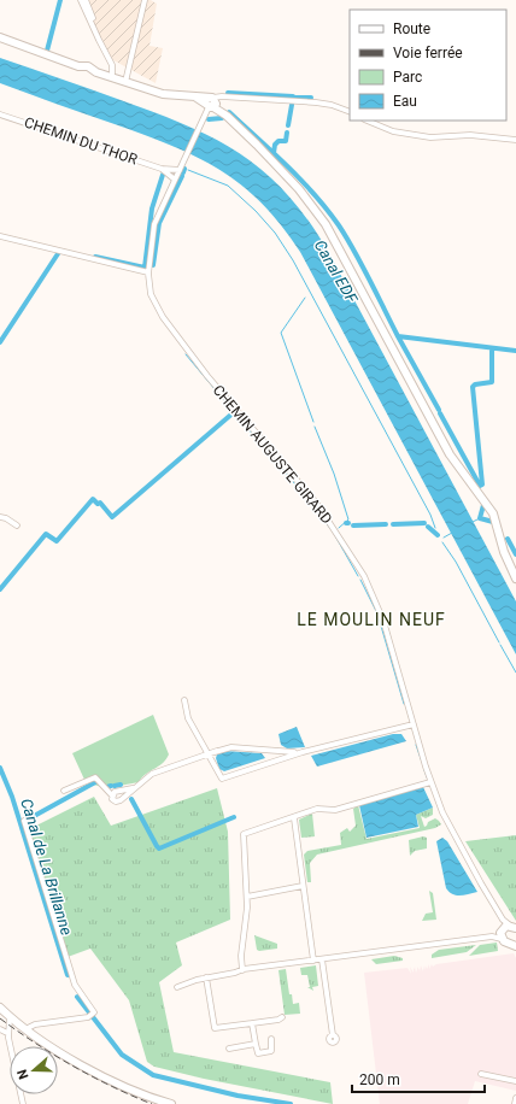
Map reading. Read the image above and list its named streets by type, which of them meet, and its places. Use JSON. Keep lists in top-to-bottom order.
{
  "streets": {
    "street": ["CHEMIN DU THOR", "CHEMIN AUGUSTE GIRARD"]
  },
  "crossings": [
    ["CHEMIN DU THOR", "CHEMIN AUGUSTE GIRARD"]
  ],
  "districts": ["LE MOULIN NEUF"],
  "water": ["Canal EDF", "Canal de La Brillanne"],
  "legend": [
    "Route",
    "Voie ferrée",
    "Parc",
    "Eau"
  ],
  "scale_bar": "200 m",
  "north": "left"
}
